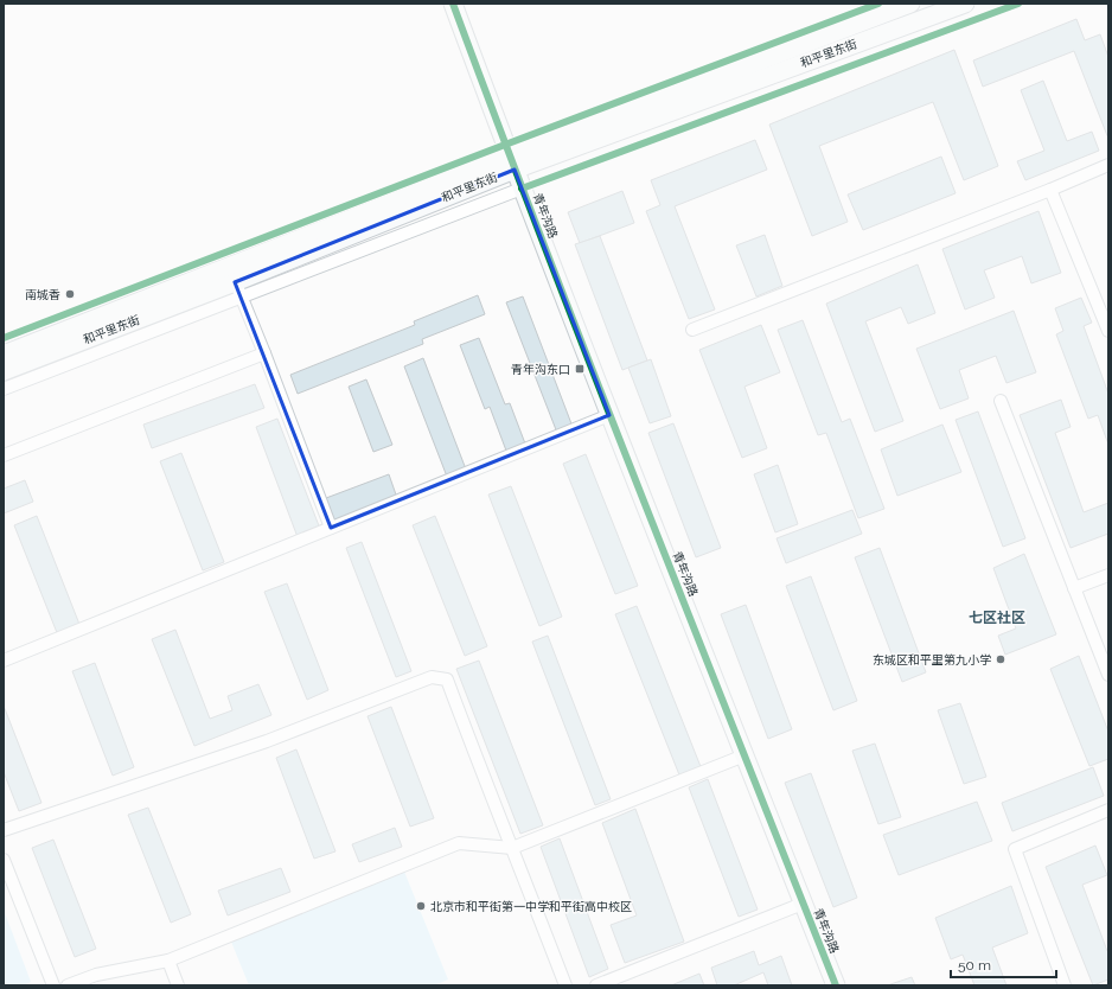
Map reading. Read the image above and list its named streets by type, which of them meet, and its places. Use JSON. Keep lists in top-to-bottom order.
{
  "streets": {
    "street": ["和平里东街", "青年沟路"]
  },
  "crossings": [
    ["和平里东街", "青年沟路"]
  ],
  "districts": ["七区社区"],
  "places": {
    "other": ["南城香", "东城区和平里第九小学", "北京市和平街第一中学和平街高中校区"],
    "transit": ["青年沟东口"]
  },
  "scale_bar": "50 m"
}
